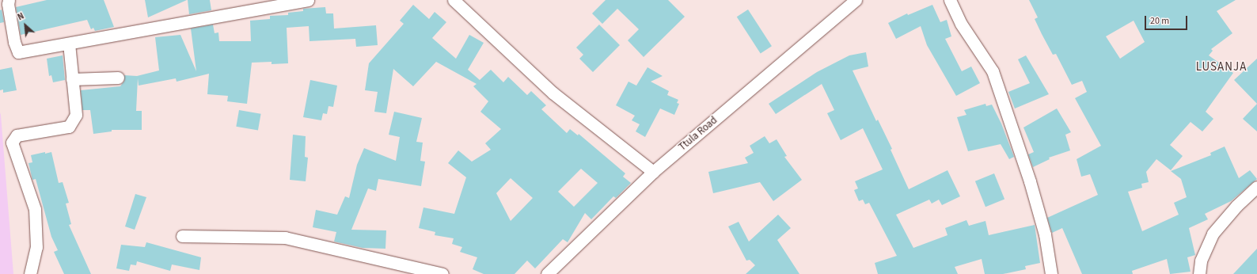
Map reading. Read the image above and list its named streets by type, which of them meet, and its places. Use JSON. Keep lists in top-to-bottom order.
{
  "streets": {
    "street": ["Ttula Road"]
  },
  "districts": ["LUSANJA"],
  "scale_bar": "20 m",
  "north": "top left"
}
